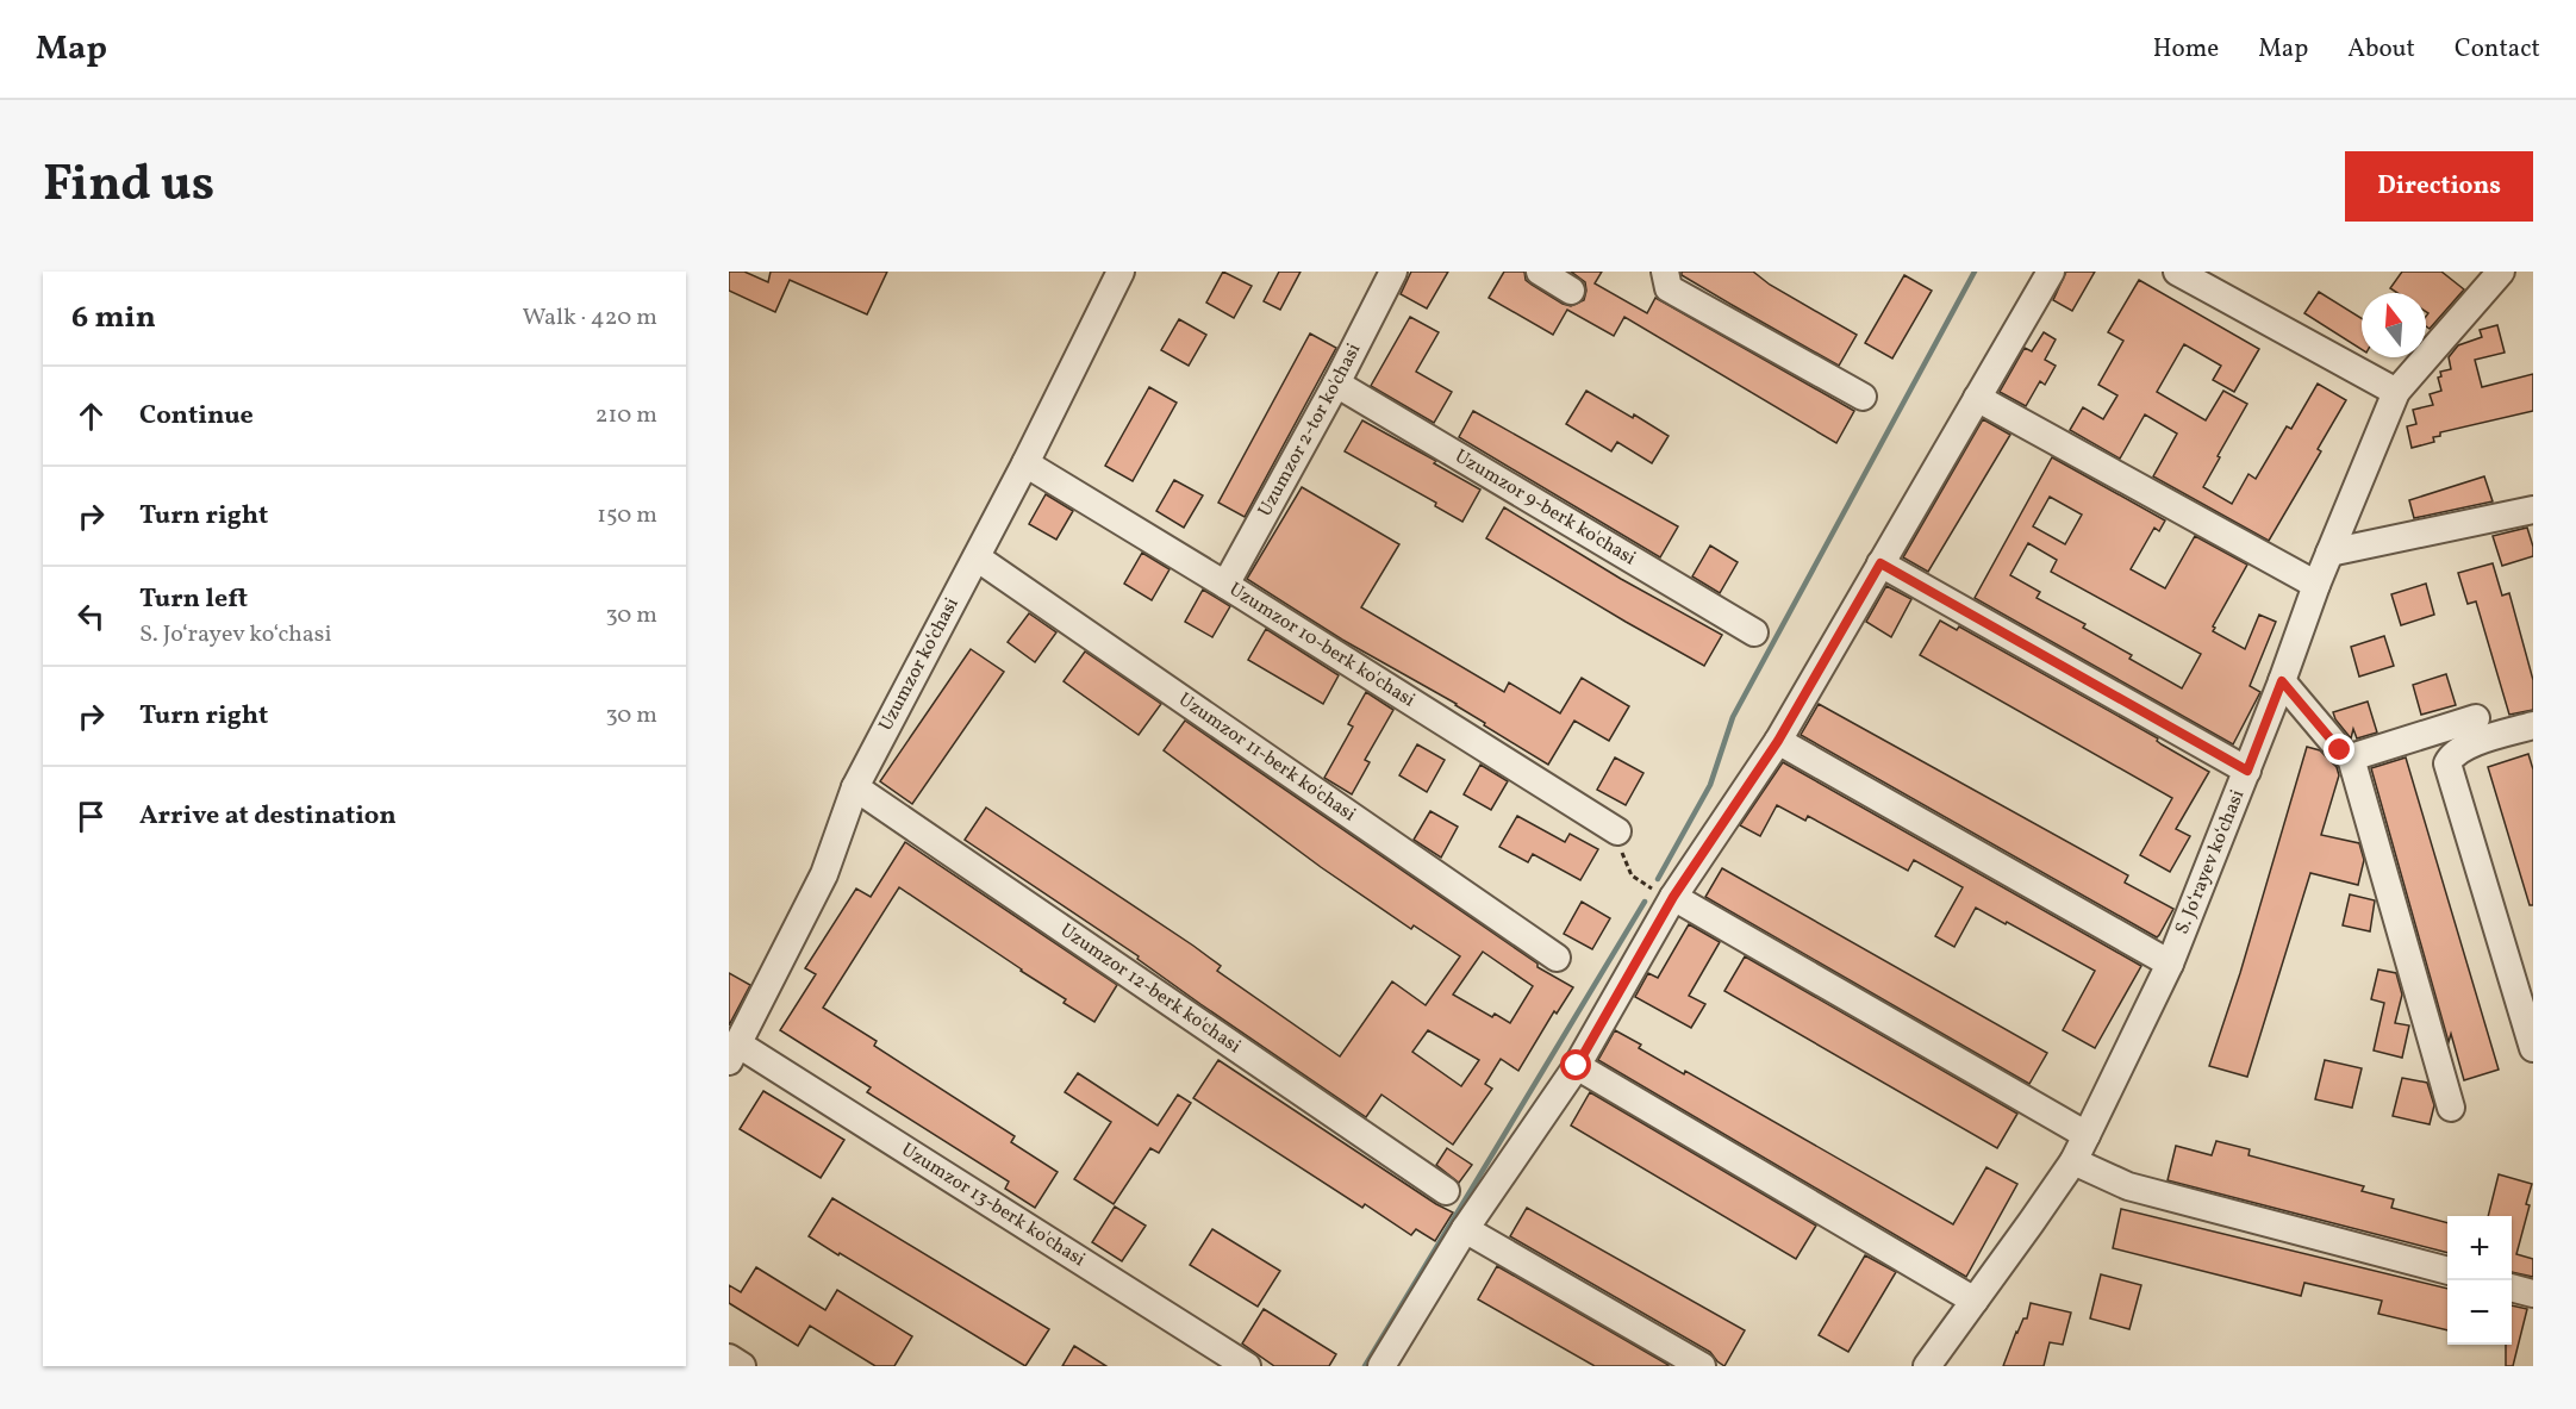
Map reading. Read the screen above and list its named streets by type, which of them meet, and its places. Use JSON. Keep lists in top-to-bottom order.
{
  "streets": {
    "street": [
      "Uzumzor 2-tor ko'chasi",
      "Uzumzor 9-berk ko'chasi",
      "Uzumzor 10-berk ko'chasi",
      "Uzumzor koʻchasi",
      "Uzumzor 11-berk ko'chasi",
      "S. Joʻrayev koʻchasi",
      "Uzumzor 12-berk ko'chasi",
      "Uzumzor 13-berk ko'chasi"
    ]
  },
  "crossings": [
    ["Uzumzor 2-tor ko'chasi", "Uzumzor 9-berk ko'chasi"],
    ["Uzumzor 2-tor ko'chasi", "Uzumzor 10-berk ko'chasi"],
    ["Uzumzor 10-berk ko'chasi", "Uzumzor koʻchasi"],
    ["Uzumzor koʻchasi", "Uzumzor 11-berk ko'chasi"],
    ["Uzumzor koʻchasi", "Uzumzor 12-berk ko'chasi"],
    ["Uzumzor koʻchasi", "Uzumzor 13-berk ko'chasi"]
  ],
  "north": "top",
  "page": {
    "header": "Map",
    "nav": [
      "Home",
      "Map",
      "About",
      "Contact"
    ],
    "title": "Find us",
    "buttons": "Directions",
    "heading": ["6 min", "Walk · 420 m"],
    "list": [
      ["Continue", "210 m"],
      ["Turn right", "150 m"],
      ["Turn left", "S. Joʻrayev koʻchasi", "30 m"],
      ["Turn right", "30 m"],
      "Arrive at destination"
    ],
    "map_buttons": ["+", "−"]
  }
}
